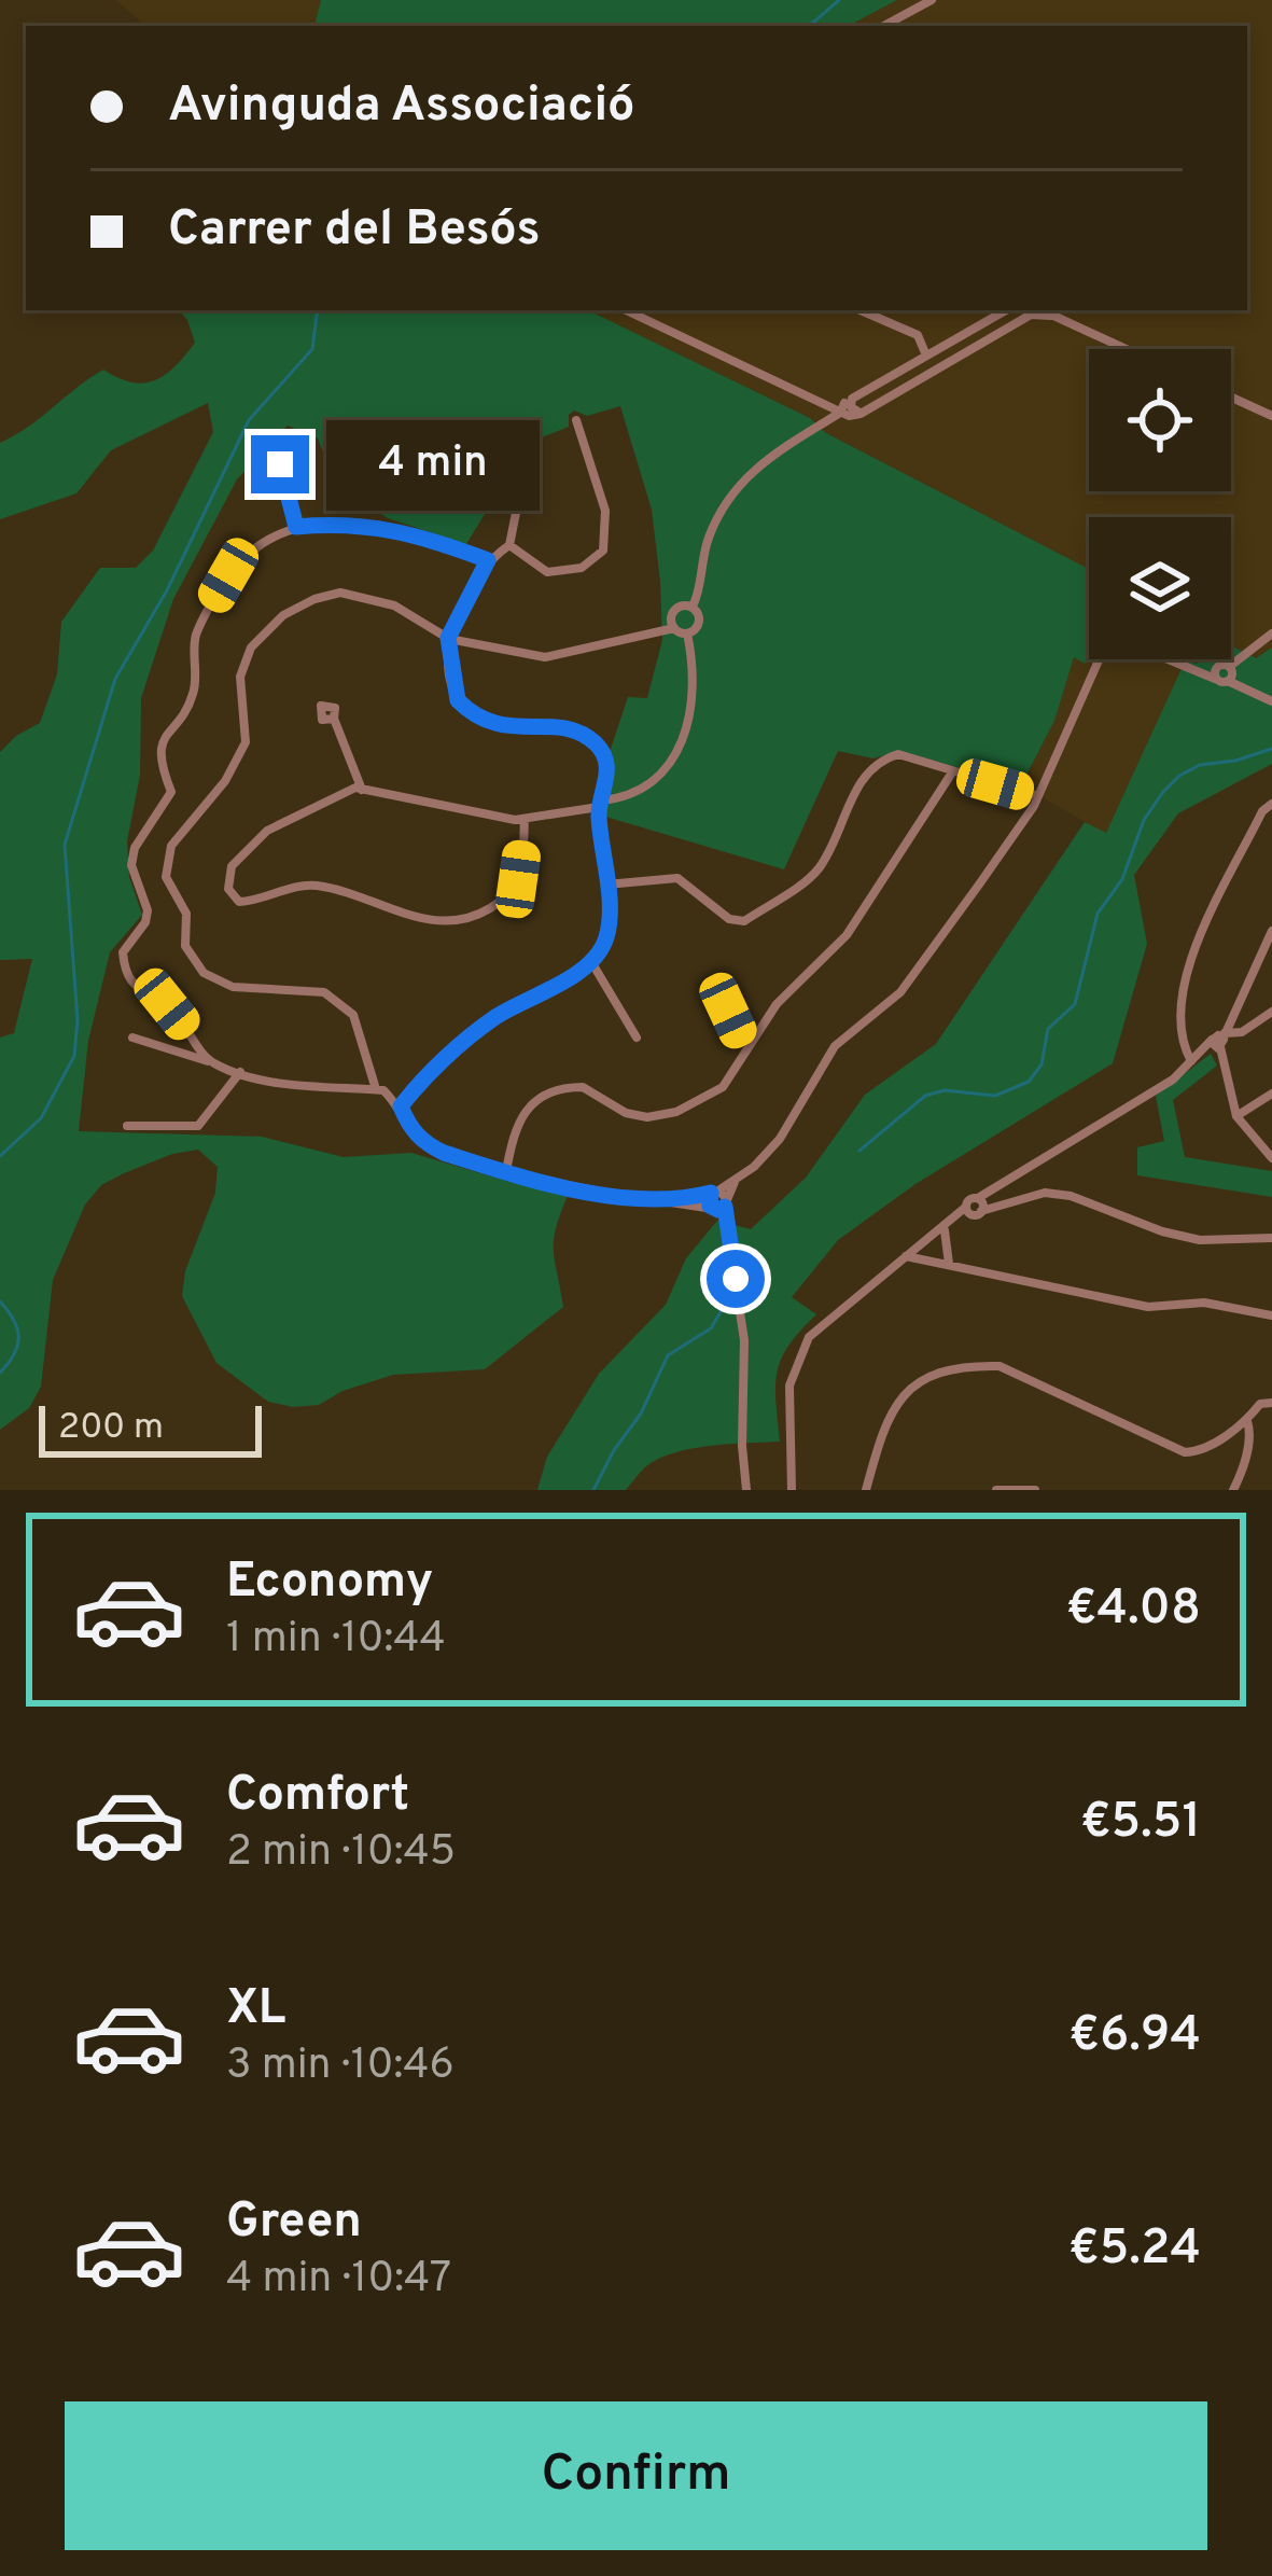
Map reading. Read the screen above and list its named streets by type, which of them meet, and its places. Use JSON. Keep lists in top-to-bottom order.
{
  "scale_bar": "200 m",
  "page": {
    "banner": ["Avinguda Associació", "Carrer del Besós"],
    "bubble": "4 min",
    "scale": "200 m",
    "list": [
      {
        "name": "Economy",
        "note": "1 min · 10:44",
        "value": "€4.08"
      },
      {
        "name": "Comfort",
        "note": "2 min · 10:45",
        "value": "€5.51"
      },
      {
        "name": "XL",
        "note": "3 min · 10:46",
        "value": "€6.94"
      },
      {
        "name": "Green",
        "note": "4 min · 10:47",
        "value": "€5.24"
      }
    ],
    "buttons": "Confirm"
  }
}
